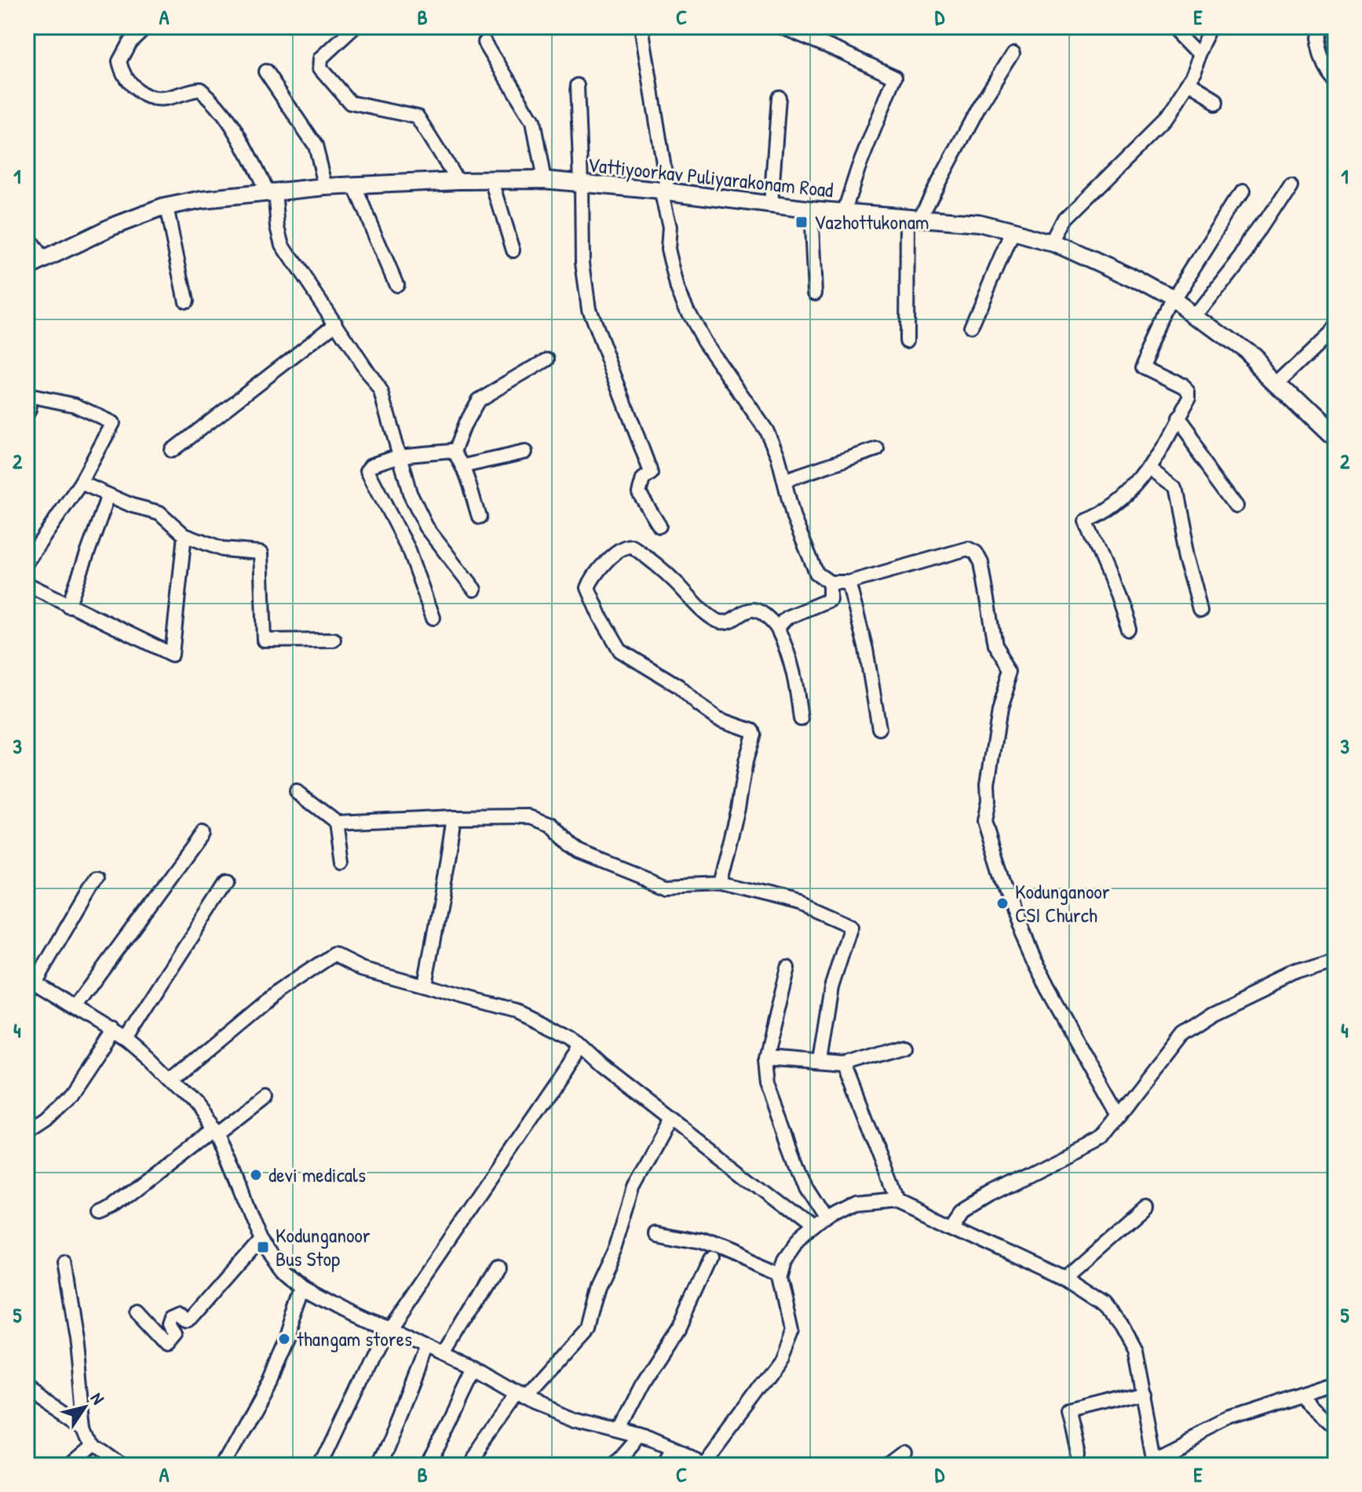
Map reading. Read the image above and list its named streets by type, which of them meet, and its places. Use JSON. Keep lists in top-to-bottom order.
{
  "streets": {
    "main road": ["Vattiyoorkav Puliyarakonam Road"]
  },
  "places": {
    "transit": ["Vazhottukonam", "Kodunganoor Bus Stop"],
    "other": ["Kodunganoor CSI Church", "devi medicals", "thangam stores"]
  },
  "north": "top right",
  "grid": {
    "columns": [
      "A",
      "B",
      "C",
      "D",
      "E"
    ],
    "rows": [
      "1",
      "2",
      "3",
      "4",
      "5"
    ]
  }
}
